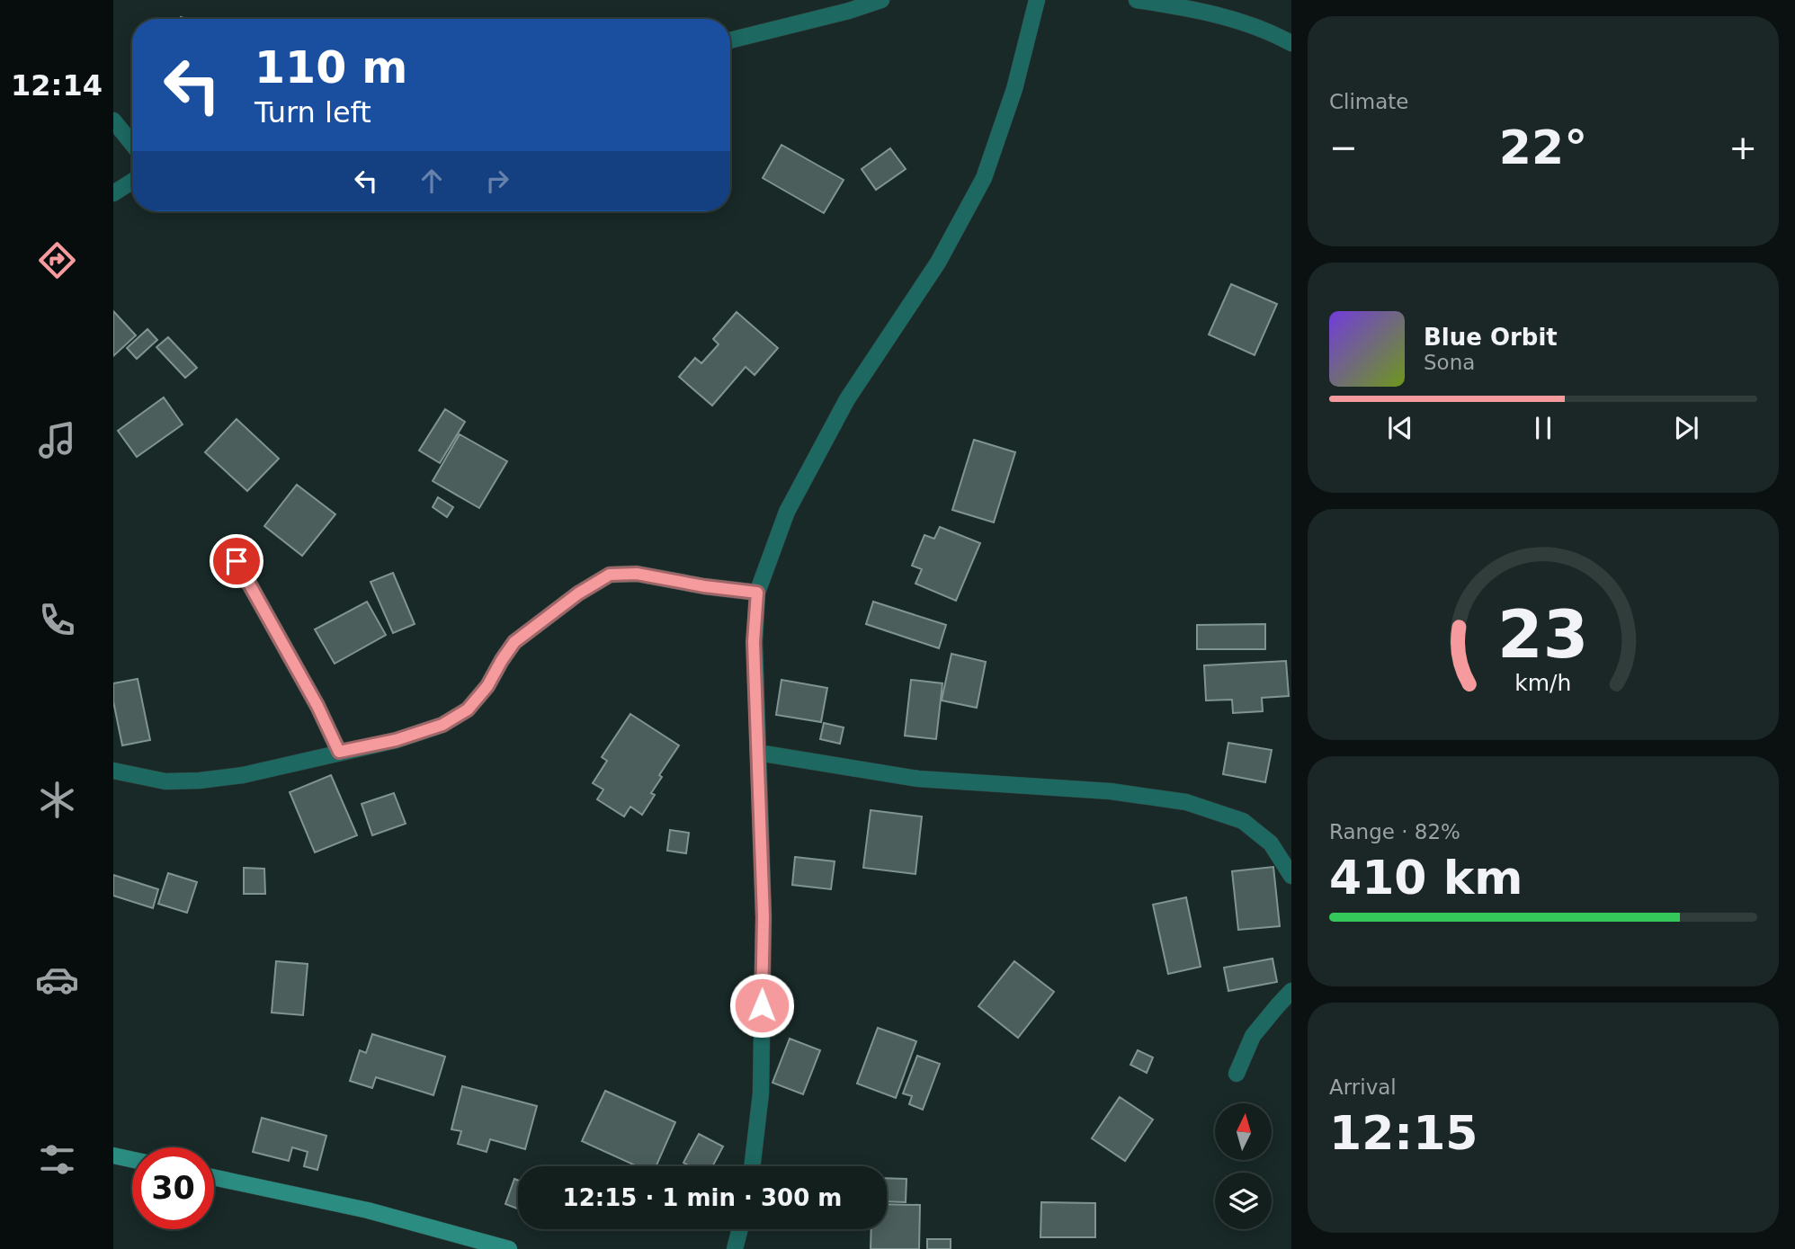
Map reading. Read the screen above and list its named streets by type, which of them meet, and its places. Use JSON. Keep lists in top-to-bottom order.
{
  "north": "top",
  "page": {
    "tabs": "12:14",
    "tile": [
      "Climate",
      ["Range · 82%", "410 km"],
      ["Arrival", "12:15"]
    ],
    "turn": ["110 m", "Turn left"],
    "heat": ["−", "22°", "+"],
    "song": ["Blue Orbit", "Sona"],
    "limit": "30",
    "trip": "12:15 · 1 min · 300 m",
    "gauge": ["23", "km/h"]
  }
}
